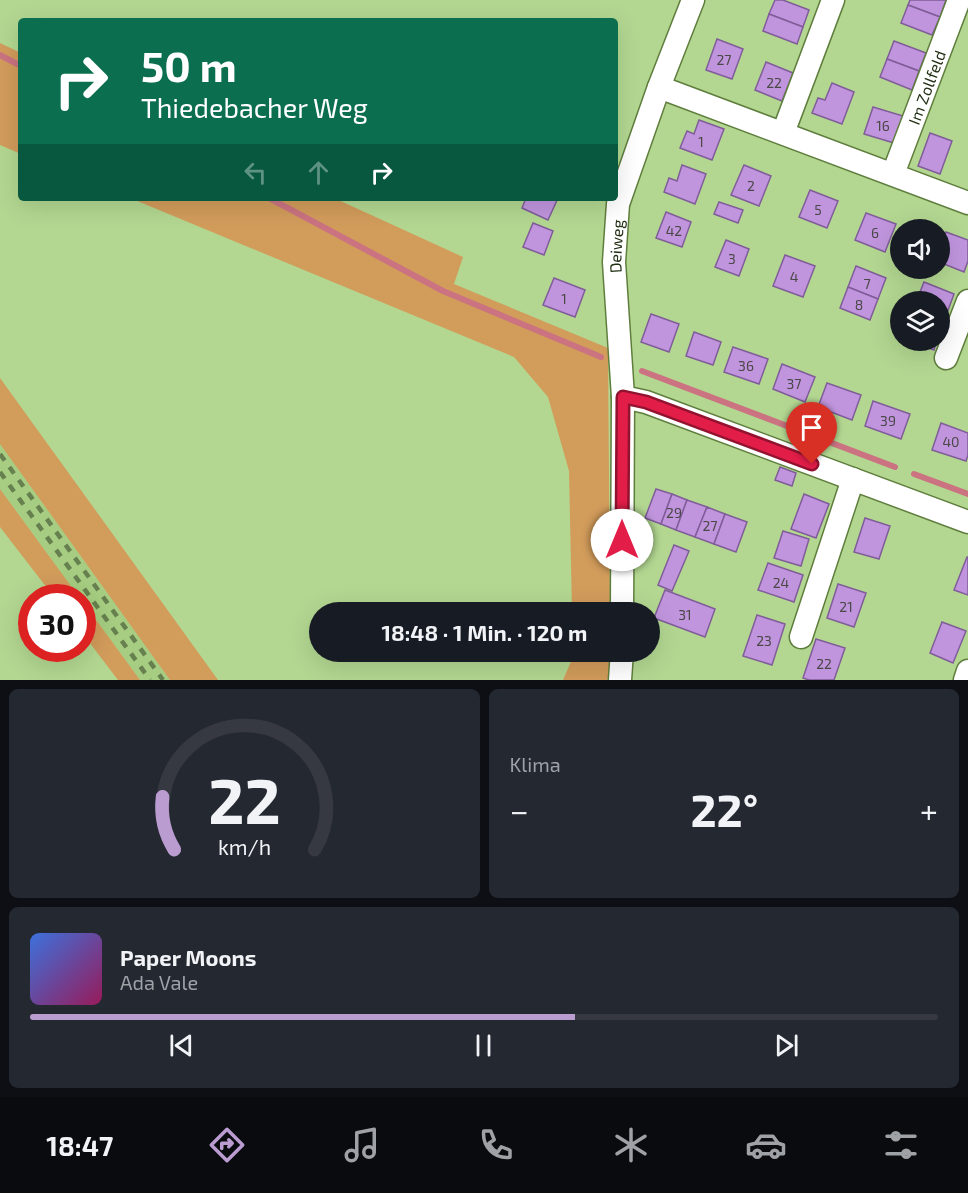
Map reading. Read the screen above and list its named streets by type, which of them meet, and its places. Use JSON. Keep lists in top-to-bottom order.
{
  "streets": {
    "street": ["Im Zollfeld", "Deiweg"]
  },
  "house_numbers": [
    "27",
    "22",
    "16",
    "1",
    "2",
    "5",
    "42",
    "6",
    "3",
    "4",
    "7",
    "1",
    "8",
    "36",
    "37",
    "39",
    "40",
    "29",
    "27",
    "24",
    "21",
    "31",
    "23",
    "22"
  ],
  "page": {
    "turn": ["50 m", "Thiedebacher Weg"],
    "limit": "30",
    "trip": "18:48 · 1 Min. · 120 m",
    "tile": "Klima",
    "heat": ["−", "22°", "+"],
    "song": ["Paper Moons", "Ada Vale"],
    "tabs": "18:47",
    "gauge": ["22", "km/h"]
  }
}
